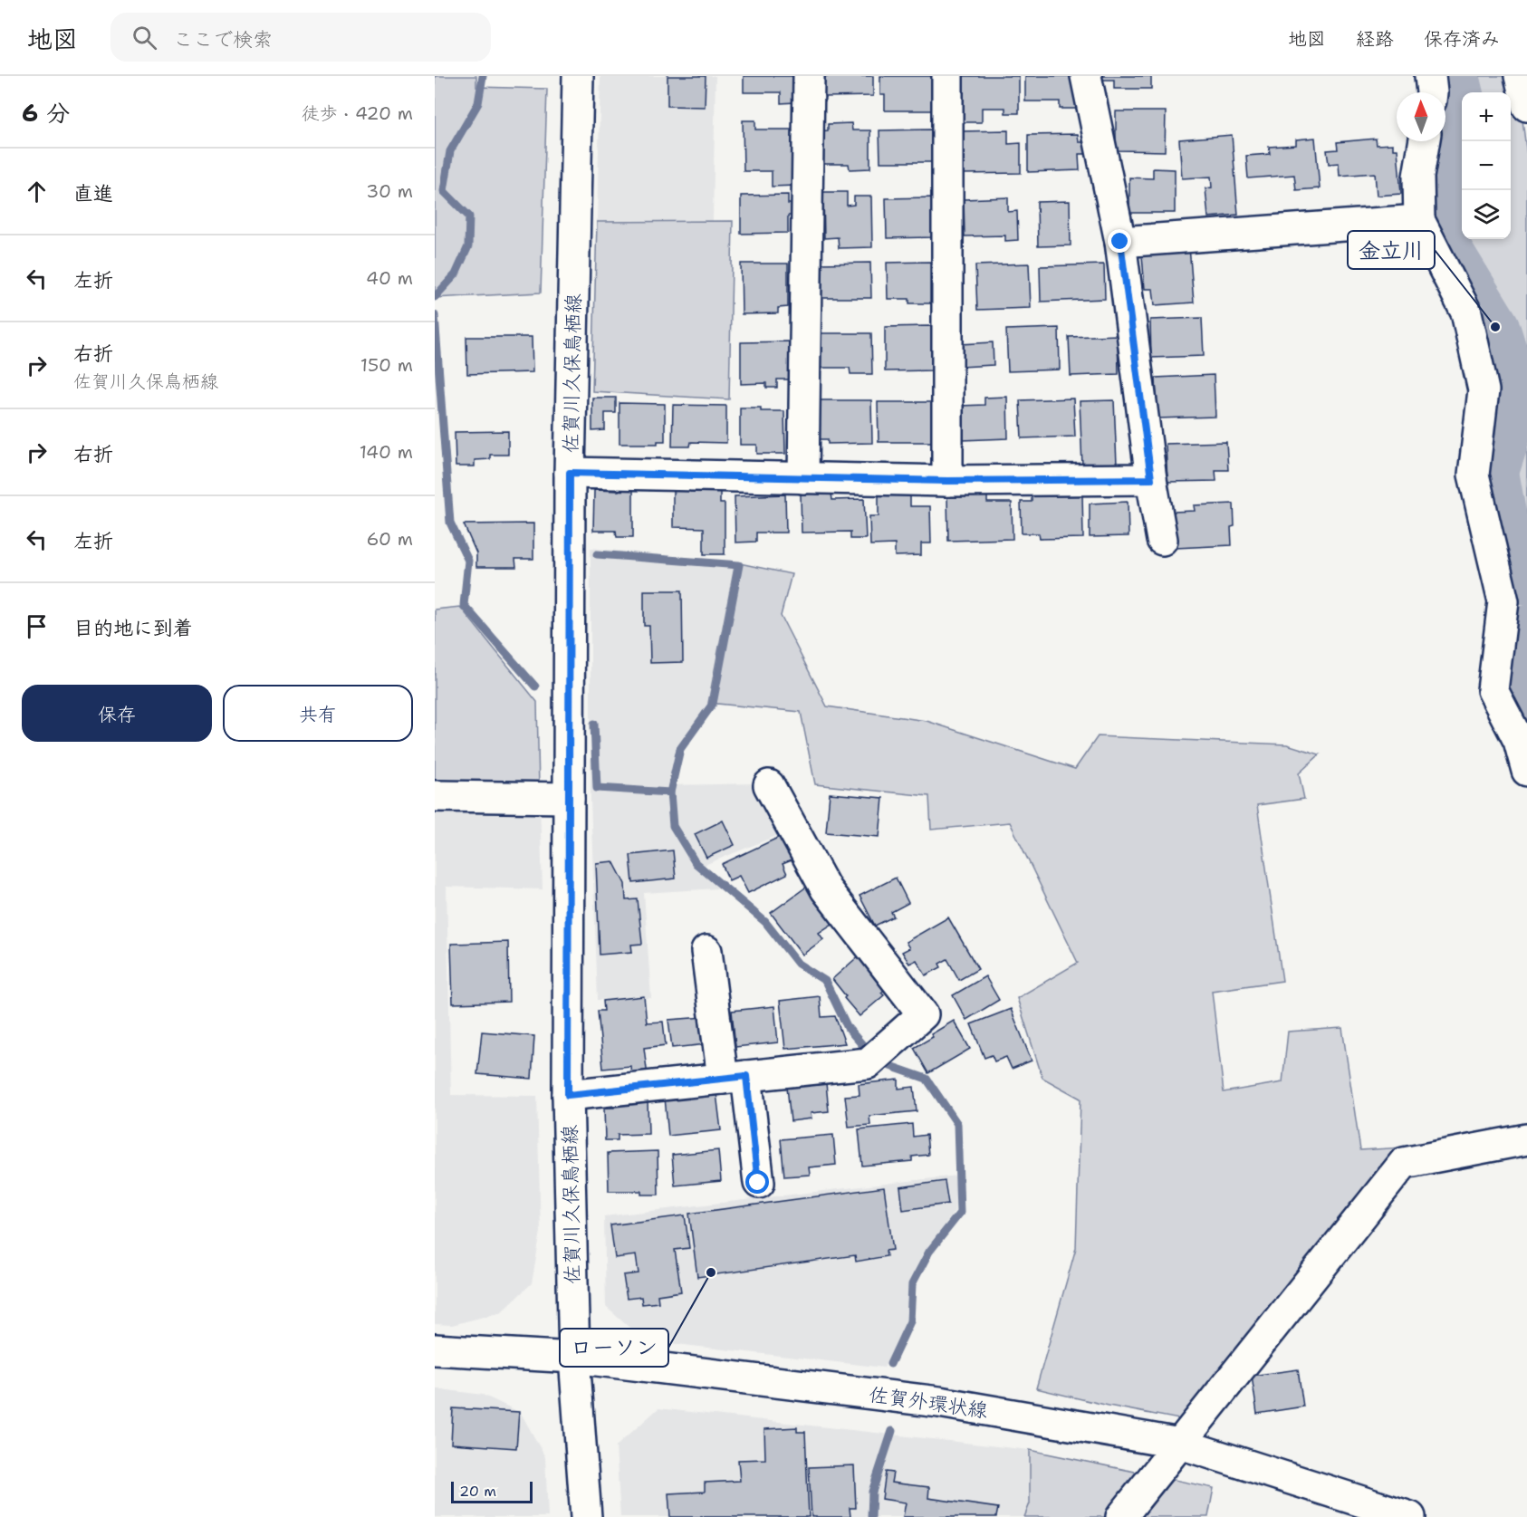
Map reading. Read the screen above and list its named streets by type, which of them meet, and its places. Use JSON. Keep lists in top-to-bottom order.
{
  "streets": {
    "street": ["佐賀川久保鳥栖線", "佐賀外環状線"]
  },
  "crossings": [
    ["佐賀川久保鳥栖線", "佐賀外環状線"]
  ],
  "places": ["金立川", "ローソン"],
  "scale_bar": "20 m",
  "north": "top",
  "page": {
    "header": "地図",
    "search": "ここで検索",
    "nav": ["地図", "経路", "保存済み"],
    "heading": ["6 分", "徒歩 · 420 m"],
    "map_buttons": ["+", "−"],
    "list": [
      ["直進", "30 m"],
      ["左折", "40 m"],
      ["右折", "佐賀川久保鳥栖線", "150 m"],
      ["右折", "140 m"],
      ["左折", "60 m"],
      "目的地に到着"
    ],
    "buttons": ["保存", "共有"],
    "scale": "20 m"
  }
}
